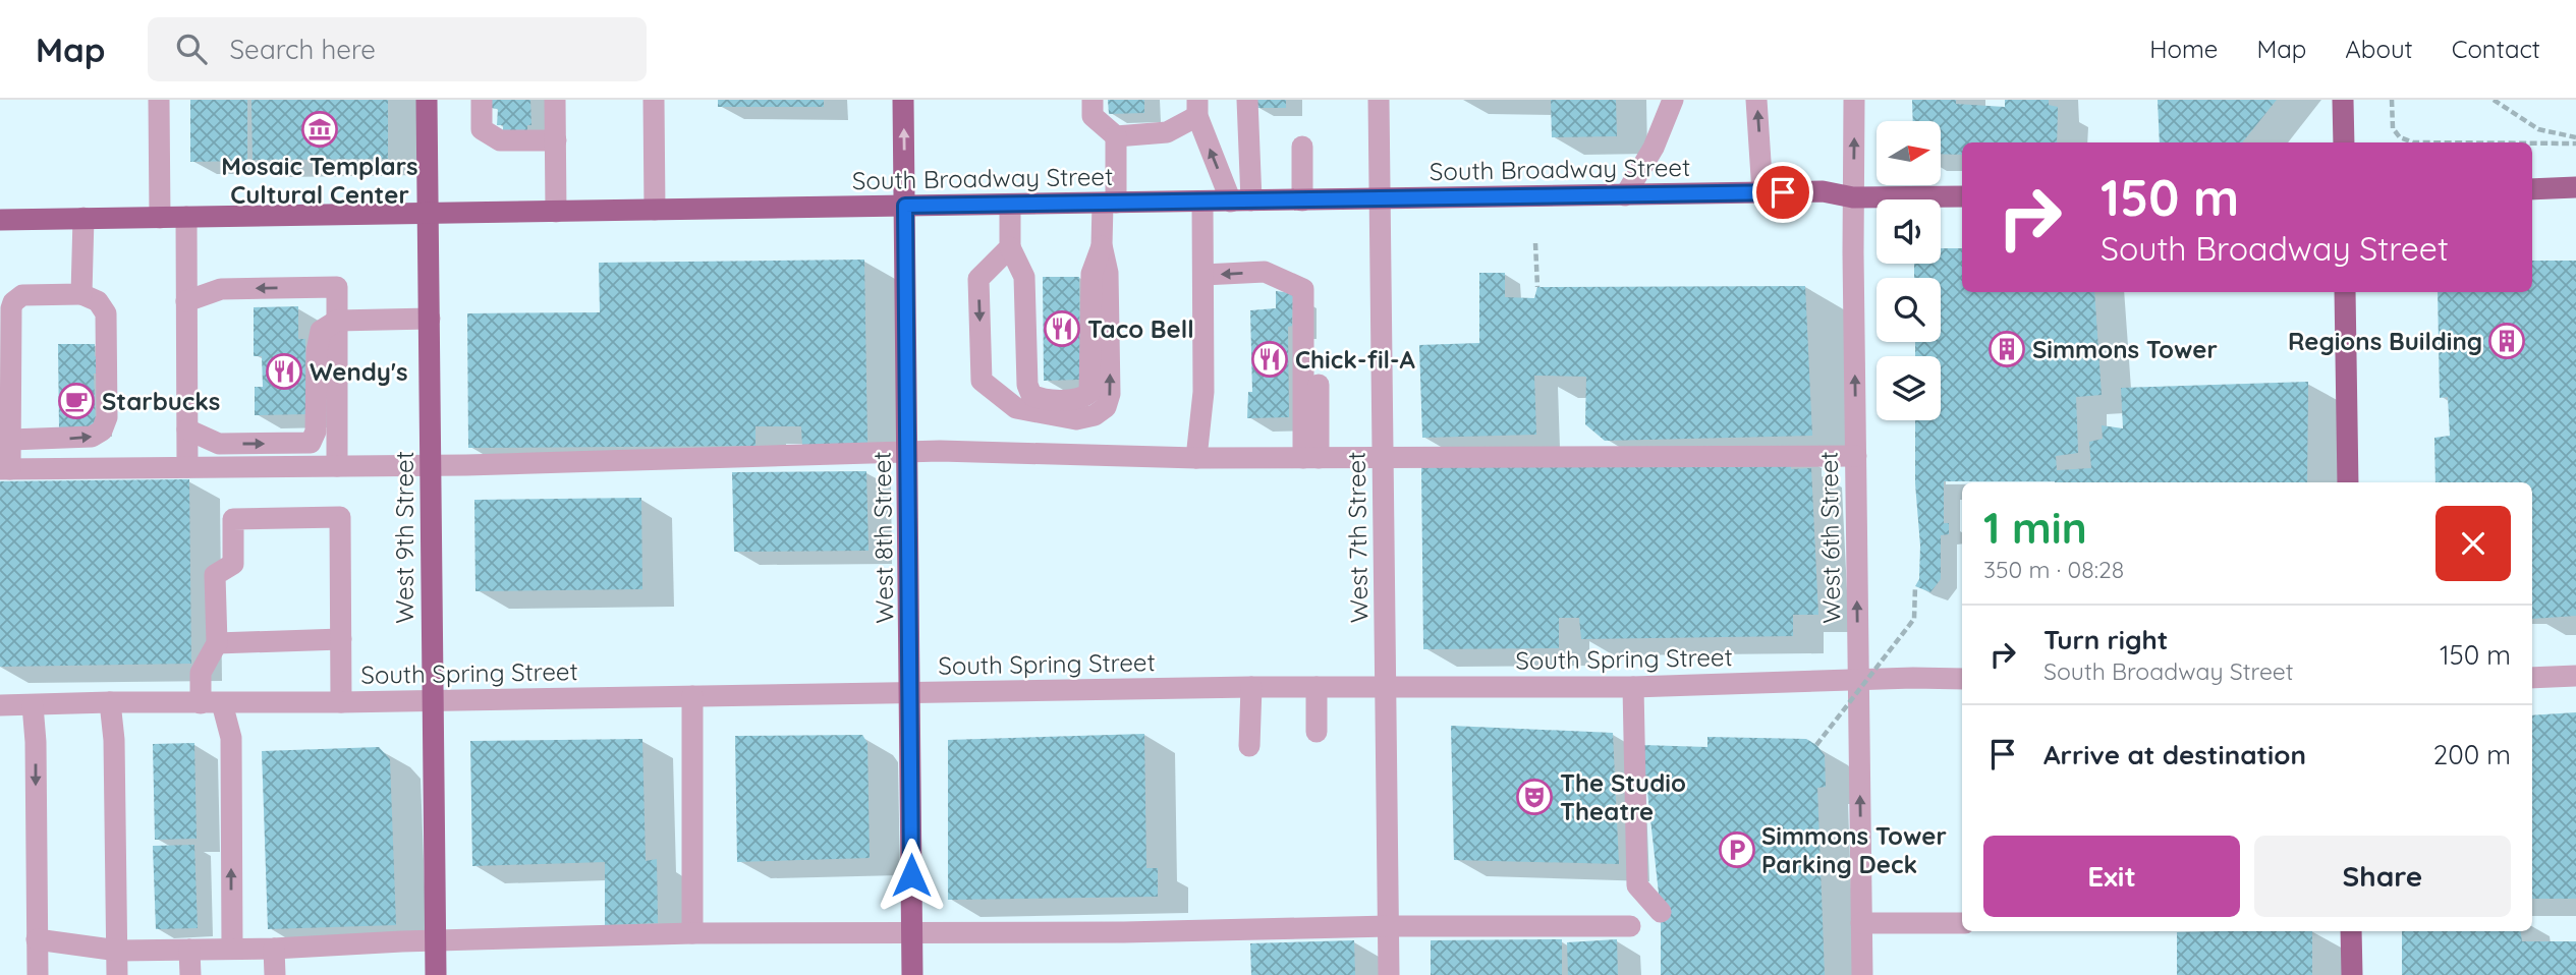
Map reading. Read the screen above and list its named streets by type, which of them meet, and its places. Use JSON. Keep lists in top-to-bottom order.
{
  "streets": {
    "main road": ["South Broadway Street", "West 9th Street", "West 8th Street"],
    "street": ["West 7th Street", "West 6th Street", "South Spring Street"]
  },
  "crossings": [
    ["South Broadway Street", "West 9th Street"],
    ["South Broadway Street", "West 8th Street"],
    ["South Broadway Street", "West 7th Street"],
    ["South Broadway Street", "West 6th Street"],
    ["West 9th Street", "South Spring Street"],
    ["West 8th Street", "South Spring Street"],
    ["West 7th Street", "South Spring Street"],
    ["West 6th Street", "South Spring Street"]
  ],
  "one_way": ["West 6th Street"],
  "places": {
    "museum": ["Mosaic Templars Cultural Center"],
    "restaurant": ["Taco Bell", "Chick-fil-A", "Wendy's"],
    "building": ["Regions Building", "Simmons Tower"],
    "cafe": ["Starbucks"],
    "theatre": ["The Studio Theatre"],
    "parking": ["Simmons Tower Parking Deck"]
  },
  "north": "right",
  "page": {
    "header": "Map",
    "search": "Search here",
    "nav": [
      "Home",
      "Map",
      "About",
      "Contact"
    ],
    "turn": ["150 m", "South Broadway Street"],
    "heading": ["1 min", "350 m · 08:28"],
    "list": [
      {
        "name": "Turn right",
        "note": "South Broadway Street",
        "value": "150 m"
      },
      {
        "name": "Arrive at destination",
        "value": "200 m"
      }
    ],
    "buttons": ["Exit", "Share"]
  }
}
